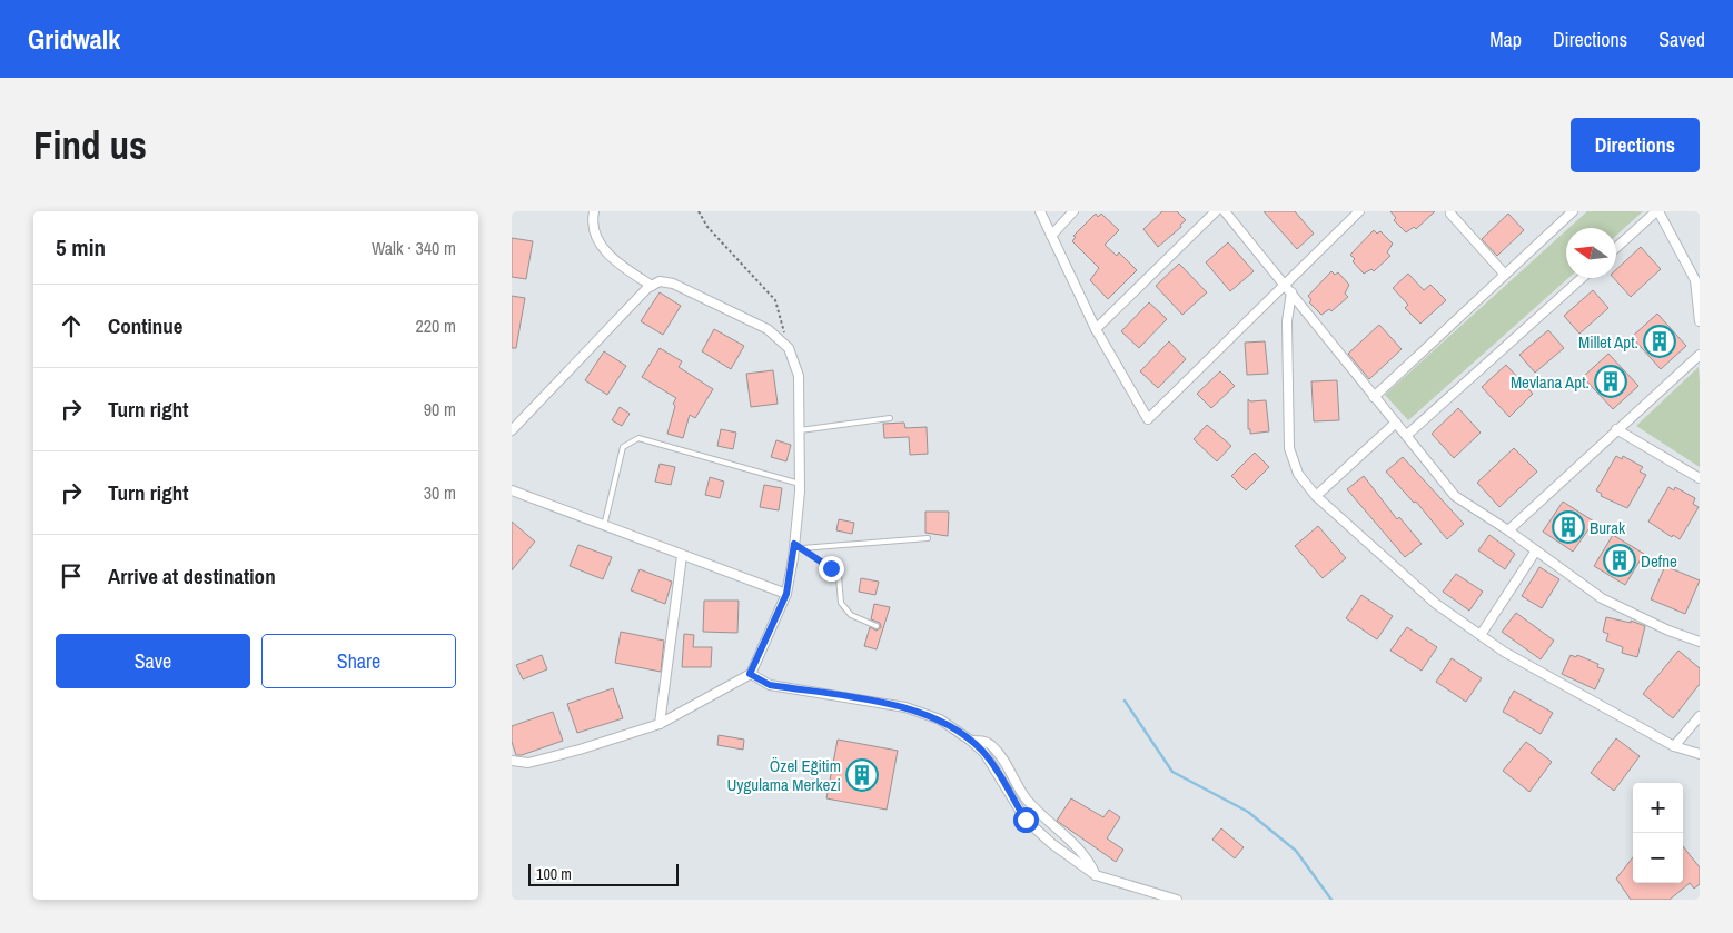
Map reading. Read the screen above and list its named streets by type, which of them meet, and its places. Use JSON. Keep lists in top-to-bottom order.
{
  "places": {
    "building": [
      "Millet Apt.",
      "Mevlana Apt.",
      "Burak",
      "Defne",
      "Özel Eğitim Uygulama Merkezi"
    ]
  },
  "scale_bar": "100 m",
  "north": "left",
  "page": {
    "header": "Gridwalk",
    "nav": ["Map", "Directions", "Saved"],
    "buttons": [
      "Directions",
      ["Save", "Share"]
    ],
    "title": "Find us",
    "heading": ["5 min", "Walk · 340 m"],
    "list": [
      ["Continue", "220 m"],
      ["Turn right", "90 m"],
      ["Turn right", "30 m"],
      "Arrive at destination"
    ],
    "map_buttons": ["+", "−"],
    "scale": "100 m"
  }
}
